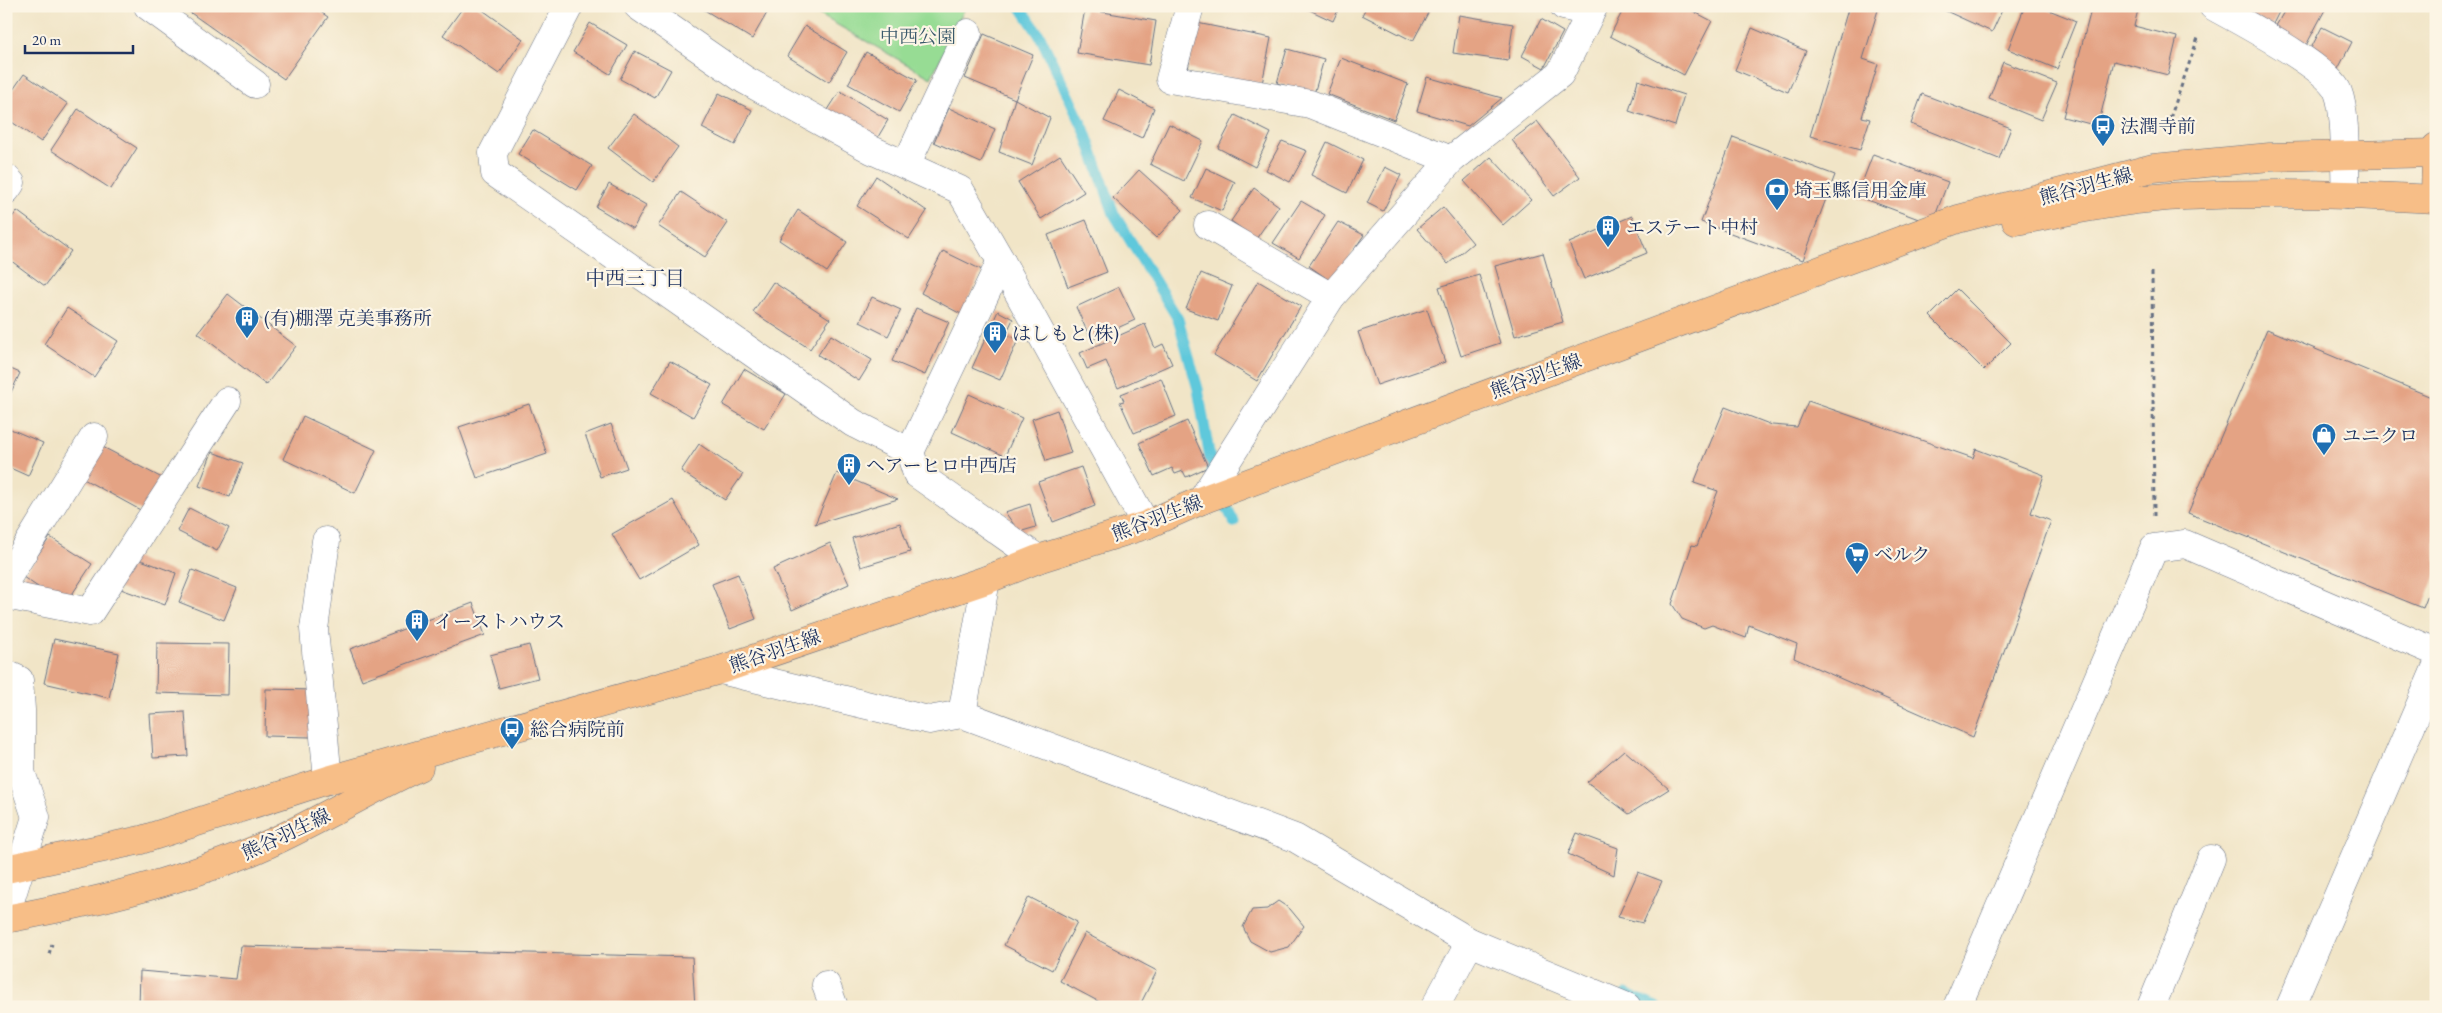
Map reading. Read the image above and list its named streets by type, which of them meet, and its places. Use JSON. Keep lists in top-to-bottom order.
{
  "streets": {
    "main road": ["熊谷羽生線"]
  },
  "districts": ["中西三丁目"],
  "parks": ["中西公園"],
  "places": {
    "bus stop": ["法潤寺前", "総合病院前"],
    "bank": ["埼玉縣信用金庫"],
    "building": [
      "エステート中村",
      "(有)棚澤 克美事務所",
      "はしもと(株)",
      "ヘアーヒロ中西店",
      "イーストハウス"
    ],
    "shop": ["ユニクロ"],
    "supermarket": ["ベルク"]
  },
  "scale_bar": "20 m"
}
